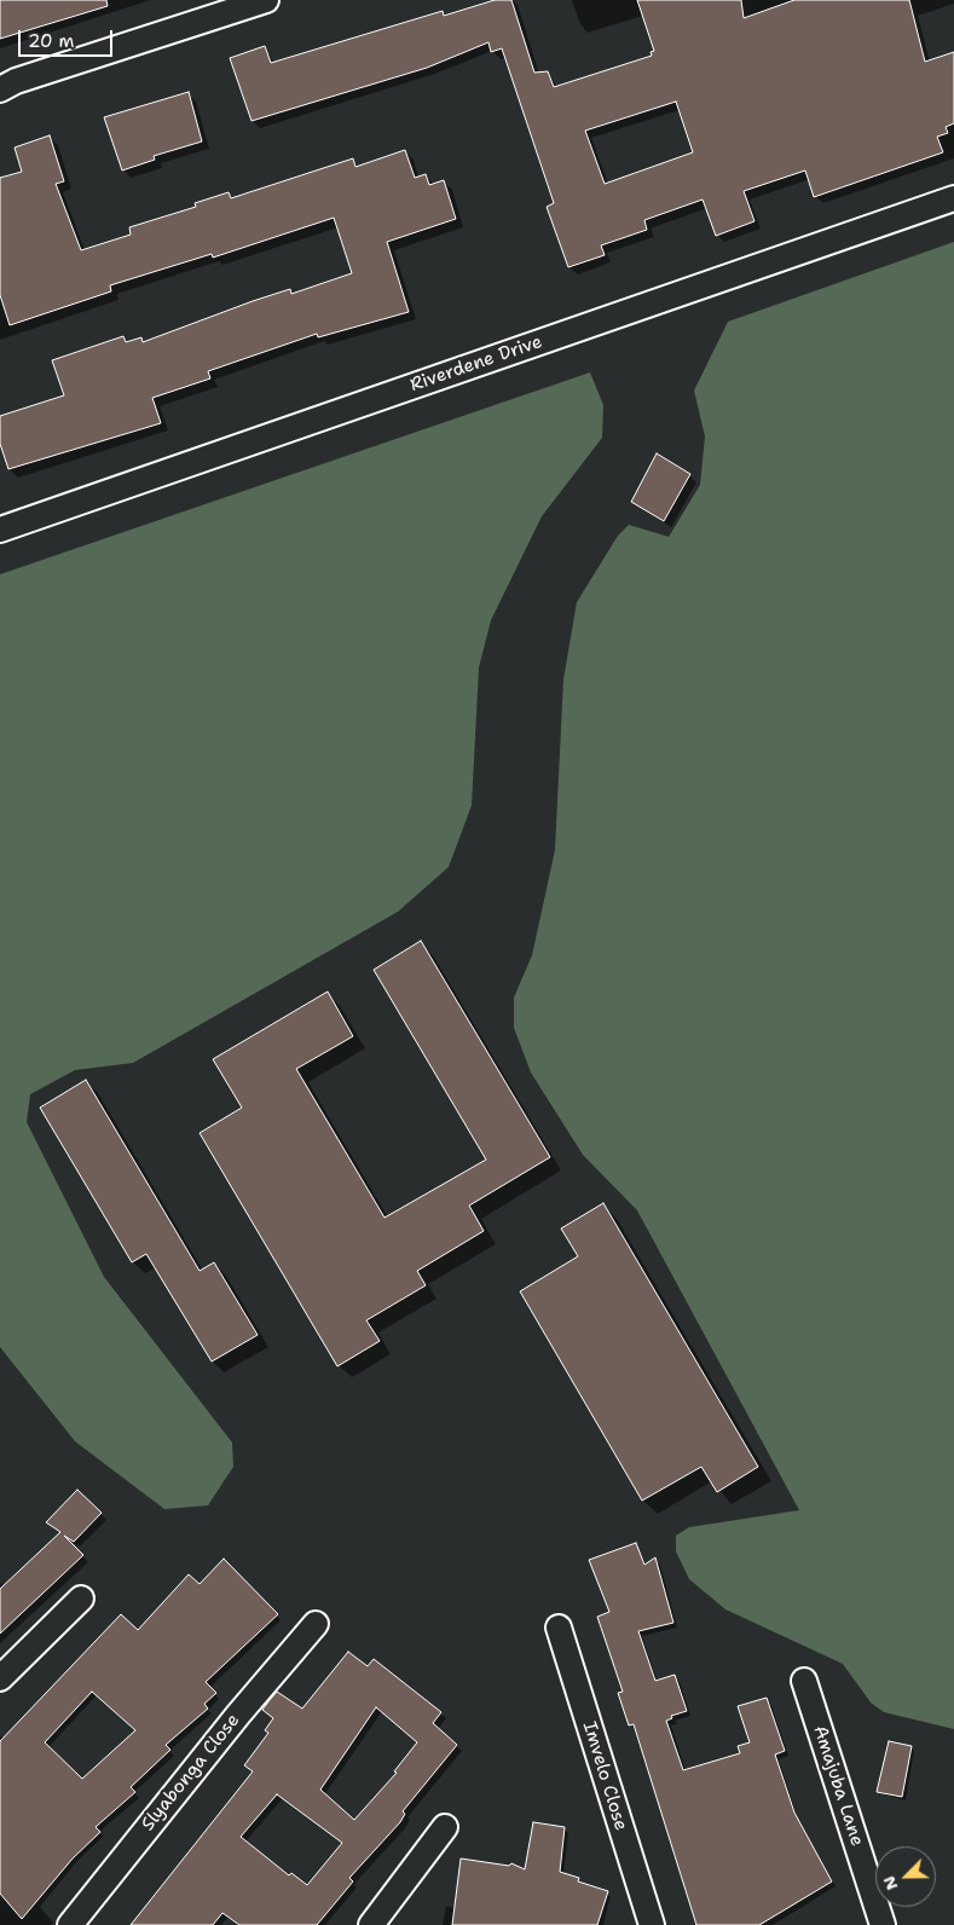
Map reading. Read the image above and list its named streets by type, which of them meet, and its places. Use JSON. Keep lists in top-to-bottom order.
{
  "streets": {
    "street": [
      "Riverdene Drive",
      "Slyabonga Close",
      "Imvelo Close",
      "Amajuba Lane"
    ]
  },
  "scale_bar": "20 m",
  "north": "bottom left"
}
